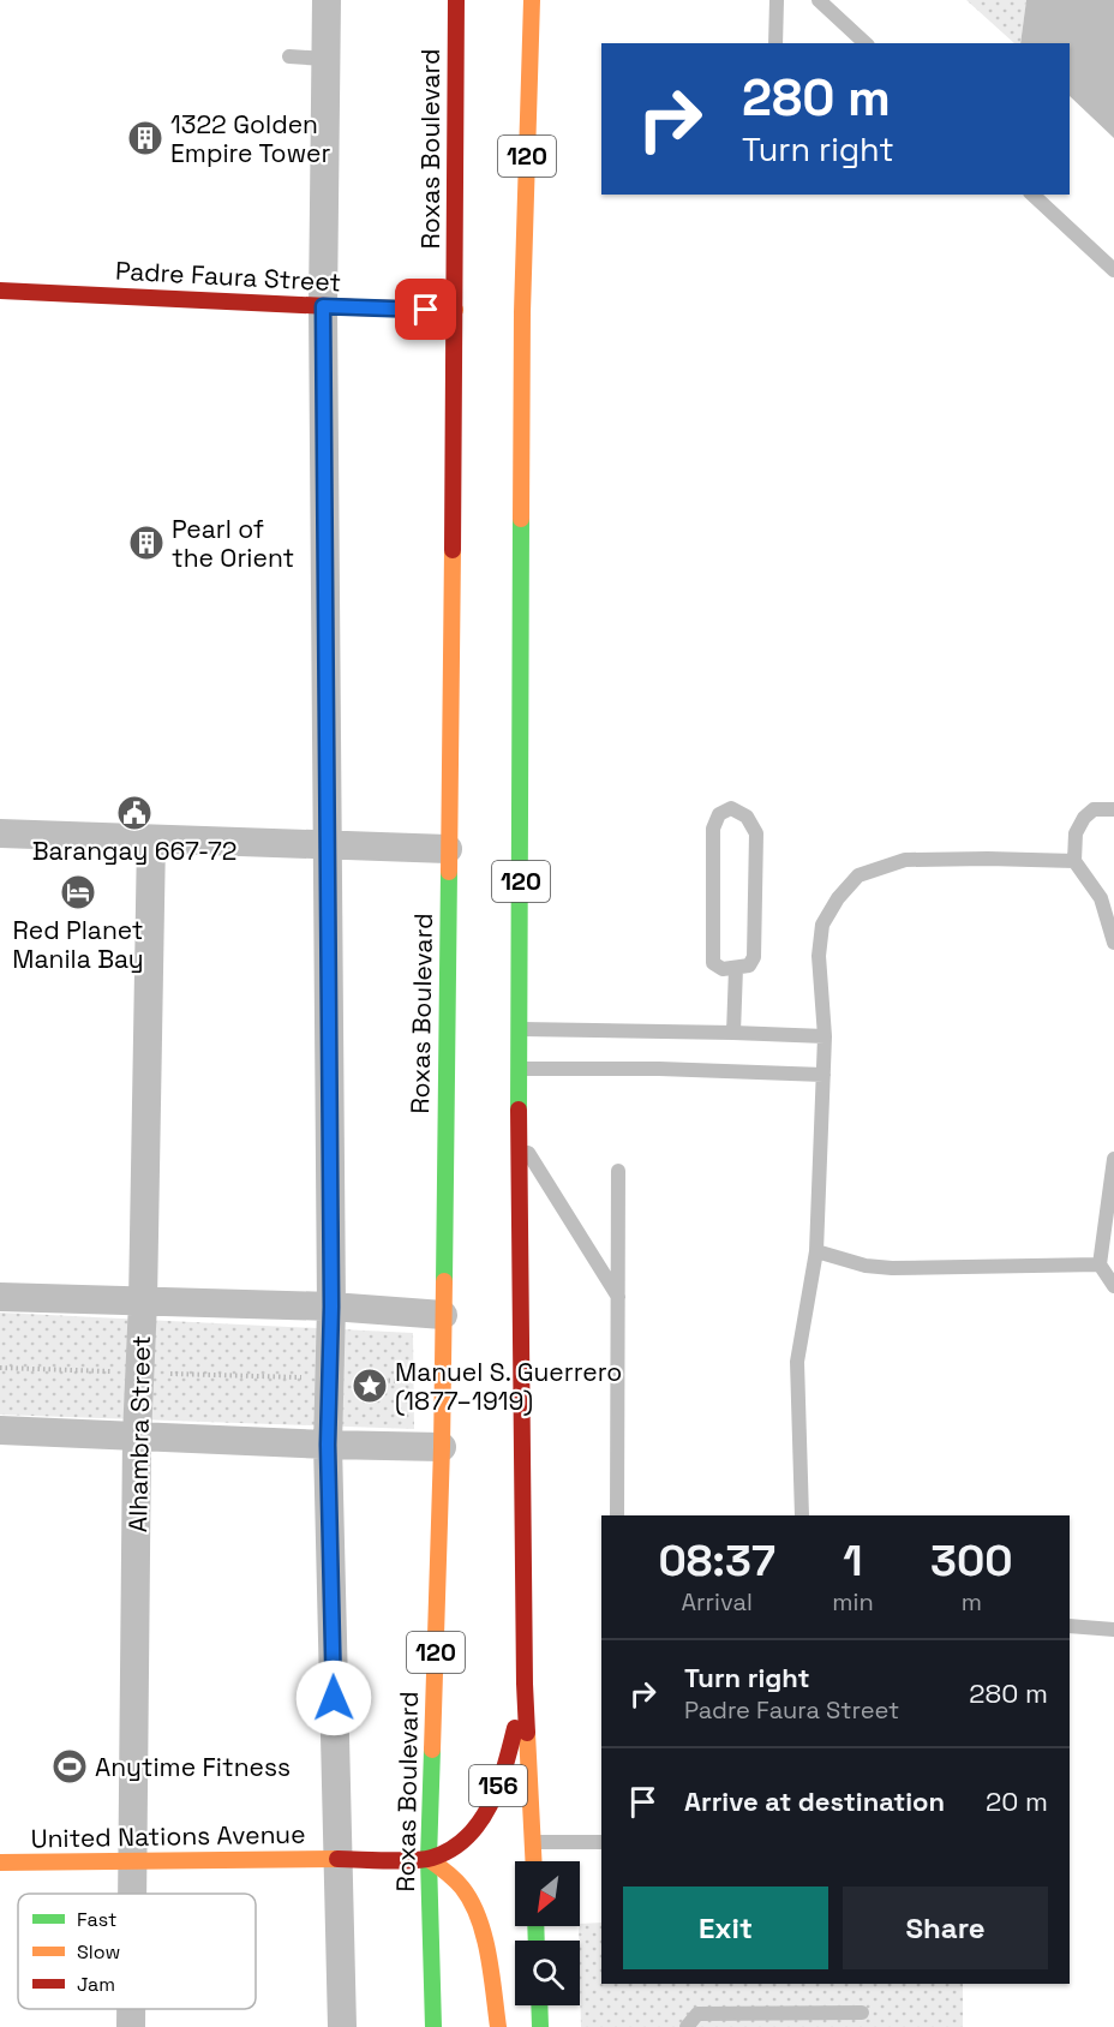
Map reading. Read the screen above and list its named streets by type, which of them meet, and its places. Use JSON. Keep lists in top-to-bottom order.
{
  "streets": {
    "main road": [
      "Roxas Boulevard",
      "120",
      "Padre Faura Street",
      "156",
      "United Nations Avenue"
    ],
    "street": ["Alhambra Street"]
  },
  "crossings": [
    ["Roxas Boulevard", "Padre Faura Street"],
    ["Roxas Boulevard", "156"],
    ["120", "156"],
    ["Alhambra Street", "United Nations Avenue"],
    ["156", "United Nations Avenue"]
  ],
  "places": {
    "building": ["1322 Golden Empire Tower", "Pearl of the Orient"],
    "public building": ["Barangay 667-72"],
    "hotel": ["Red Planet Manila Bay"],
    "place": ["Manuel S. Guerrero (1877–1919)"],
    "sports": ["Anytime Fitness"]
  },
  "legend": ["Fast", "Slow", "Jam"],
  "north": "bottom left",
  "page": {
    "turn": ["280 m", "Turn right"],
    "eta": [
      "08:37",
      "Arrival",
      "1",
      "min",
      "300",
      "m"
    ],
    "list": [
      {
        "name": "Turn right",
        "note": "Padre Faura Street",
        "value": "280 m"
      },
      {
        "name": "Arrive at destination",
        "value": "20 m"
      }
    ],
    "buttons": ["Exit", "Share"]
  }
}
